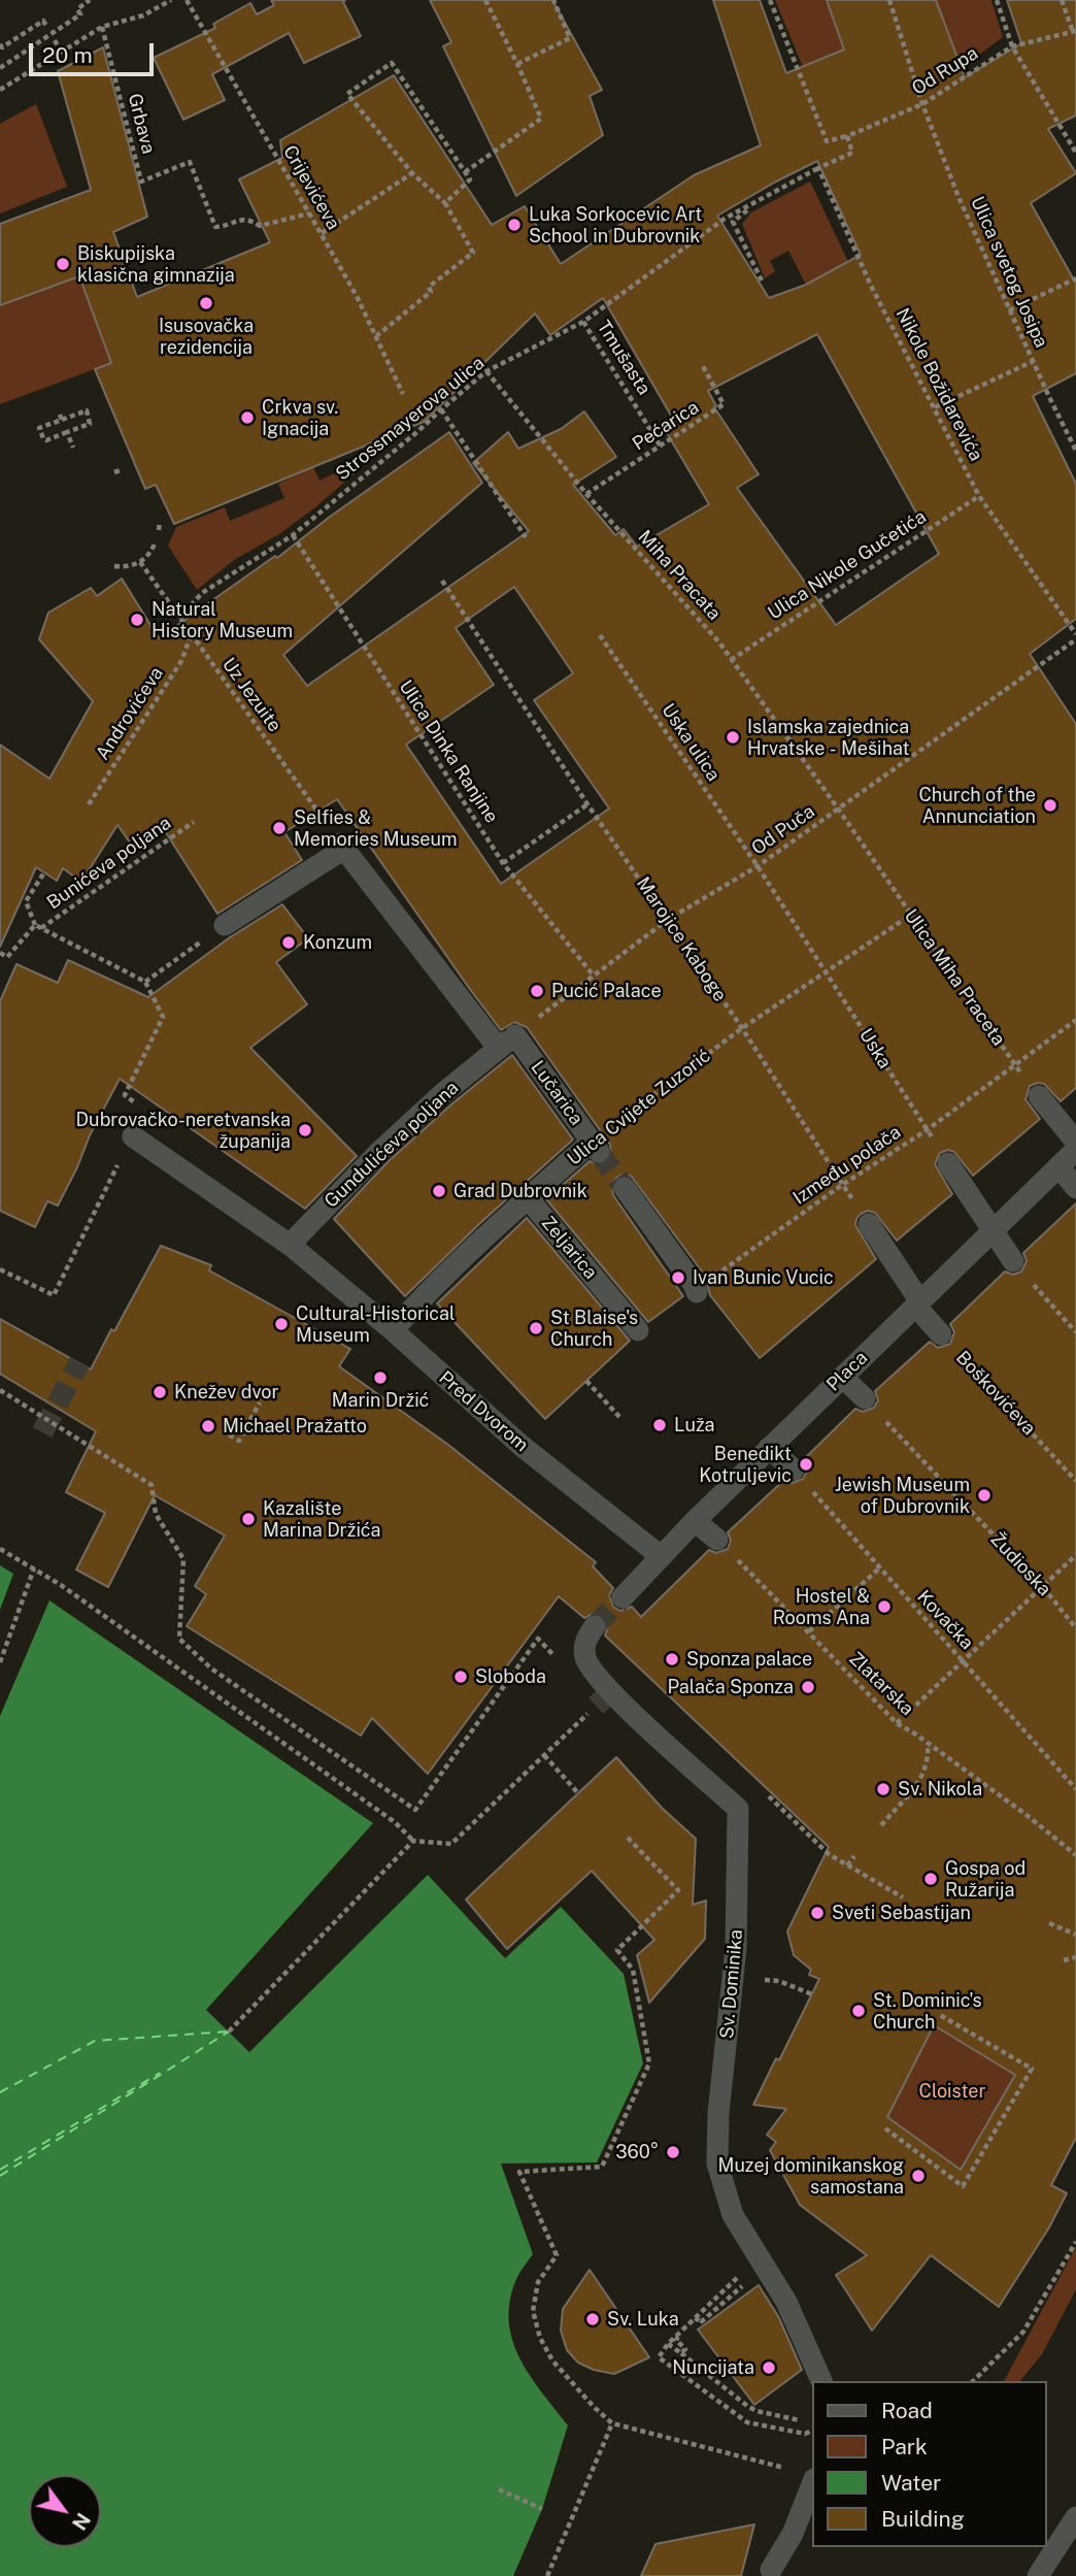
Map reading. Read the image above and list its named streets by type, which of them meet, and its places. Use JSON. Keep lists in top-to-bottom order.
{
  "streets": {
    "street": [
      "Lučarica",
      "Ulica Cvijete Zuzorić",
      "Gundulićeva poljana",
      "Zeljarica",
      "Placa",
      "Pred Dvorom",
      "Sv. Dominika"
    ],
    "path": [
      "Od Rupa",
      "Grbava",
      "Crijevićeva",
      "Ulica svetog Josipa",
      "Tmušasta",
      "Nikole Božidarevića",
      "Strossmayerova ulica",
      "Pećarica",
      "Ulica Nikole Gučetića",
      "Miha Pracata",
      "Uz Jezuite",
      "Androvićeva",
      "Uska ulica",
      "Ulica Dinka Ranjine",
      "Od Puča",
      "Bunićeva poljana",
      "Marojice Kaboge",
      "Ulica Miha Praceta",
      "Uska",
      "Između polača",
      "Boškovićeva",
      "Žudioska",
      "Kovačka",
      "Zlatarska"
    ]
  },
  "crossings": [
    ["Od Rupa", "Ulica svetog Josipa"],
    ["Grbava", "Crijevićeva"],
    ["Tmušasta", "Strossmayerova ulica"],
    ["Tmušasta", "Pećarica"],
    ["Nikole Božidarevića", "Strossmayerova ulica"],
    ["Nikole Božidarevića", "Ulica Nikole Gučetića"],
    ["Nikole Božidarevića", "Od Puča"],
    ["Strossmayerova ulica", "Miha Pracata"],
    ["Strossmayerova ulica", "Uz Jezuite"],
    ["Strossmayerova ulica", "Ulica Dinka Ranjine"],
    ["Pećarica", "Miha Pracata"],
    ["Ulica Nikole Gučetića", "Miha Pracata"],
    ["Miha Pracata", "Od Puča"],
    ["Miha Pracata", "Ulica Miha Praceta"],
    ["Uz Jezuite", "Androvićeva"],
    ["Uska ulica", "Od Puča"],
    ["Uska ulica", "Uska"],
    ["Ulica Dinka Ranjine", "Od Puča"],
    ["Od Puča", "Marojice Kaboge"],
    ["Od Puča", "Ulica Miha Praceta"],
    ["Od Puča", "Uska"],
    ["Od Puča", "Lučarica"],
    ["Od Puča", "Gundulićeva poljana"],
    ["Marojice Kaboge", "Ulica Cvijete Zuzorić"],
    ["Marojice Kaboge", "Između polača"],
    ["Ulica Miha Praceta", "Ulica Cvijete Zuzorić"],
    ["Ulica Miha Praceta", "Između polača"],
    ["Uska", "Ulica Cvijete Zuzorić"],
    ["Uska", "Između polača"],
    ["Lučarica", "Ulica Cvijete Zuzorić"],
    ["Lučarica", "Gundulićeva poljana"],
    ["Ulica Cvijete Zuzorić", "Zeljarica"],
    ["Ulica Cvijete Zuzorić", "Pred Dvorom"],
    ["Gundulićeva poljana", "Pred Dvorom"],
    ["Placa", "Pred Dvorom"]
  ],
  "parks": ["Cloister"],
  "places": [
    "Luka Sorkocevic Art School in Dubrovnik",
    "Biskupijska klasična gimnazija",
    "Isusovačka rezidencija",
    "Crkva sv. Ignacija",
    "Natural History Museum",
    "Islamska zajednica Hrvatske - Mešihat",
    "Church of the Annunciation",
    "Selfies & Memories Museum",
    "Konzum",
    "Pucić Palace",
    "Dubrovačko-neretvanska županija",
    "Grad Dubrovnik",
    "Ivan Bunic Vucic",
    "Cultural-Historical Museum",
    "St Blaise's Church",
    "Marin Držić",
    "Knežev dvor",
    "Luža",
    "Michael Pražatto",
    "Benedikt Kotruljevic",
    "Jewish Museum of Dubrovnik",
    "Kazalište Marina Držića",
    "Hostel & Rooms Ana",
    "Sponza palace",
    "Sloboda",
    "Palača Sponza",
    "Sv. Nikola",
    "Gospa od Ružarija",
    "Sveti Sebastijan",
    "St. Dominic's Church",
    "360°",
    "Muzej dominikanskog samostana",
    "Sv. Luka",
    "Nuncijata"
  ],
  "legend": [
    "Road",
    "Park",
    "Water",
    "Building"
  ],
  "scale_bar": "20 m",
  "north": "bottom right"
}
